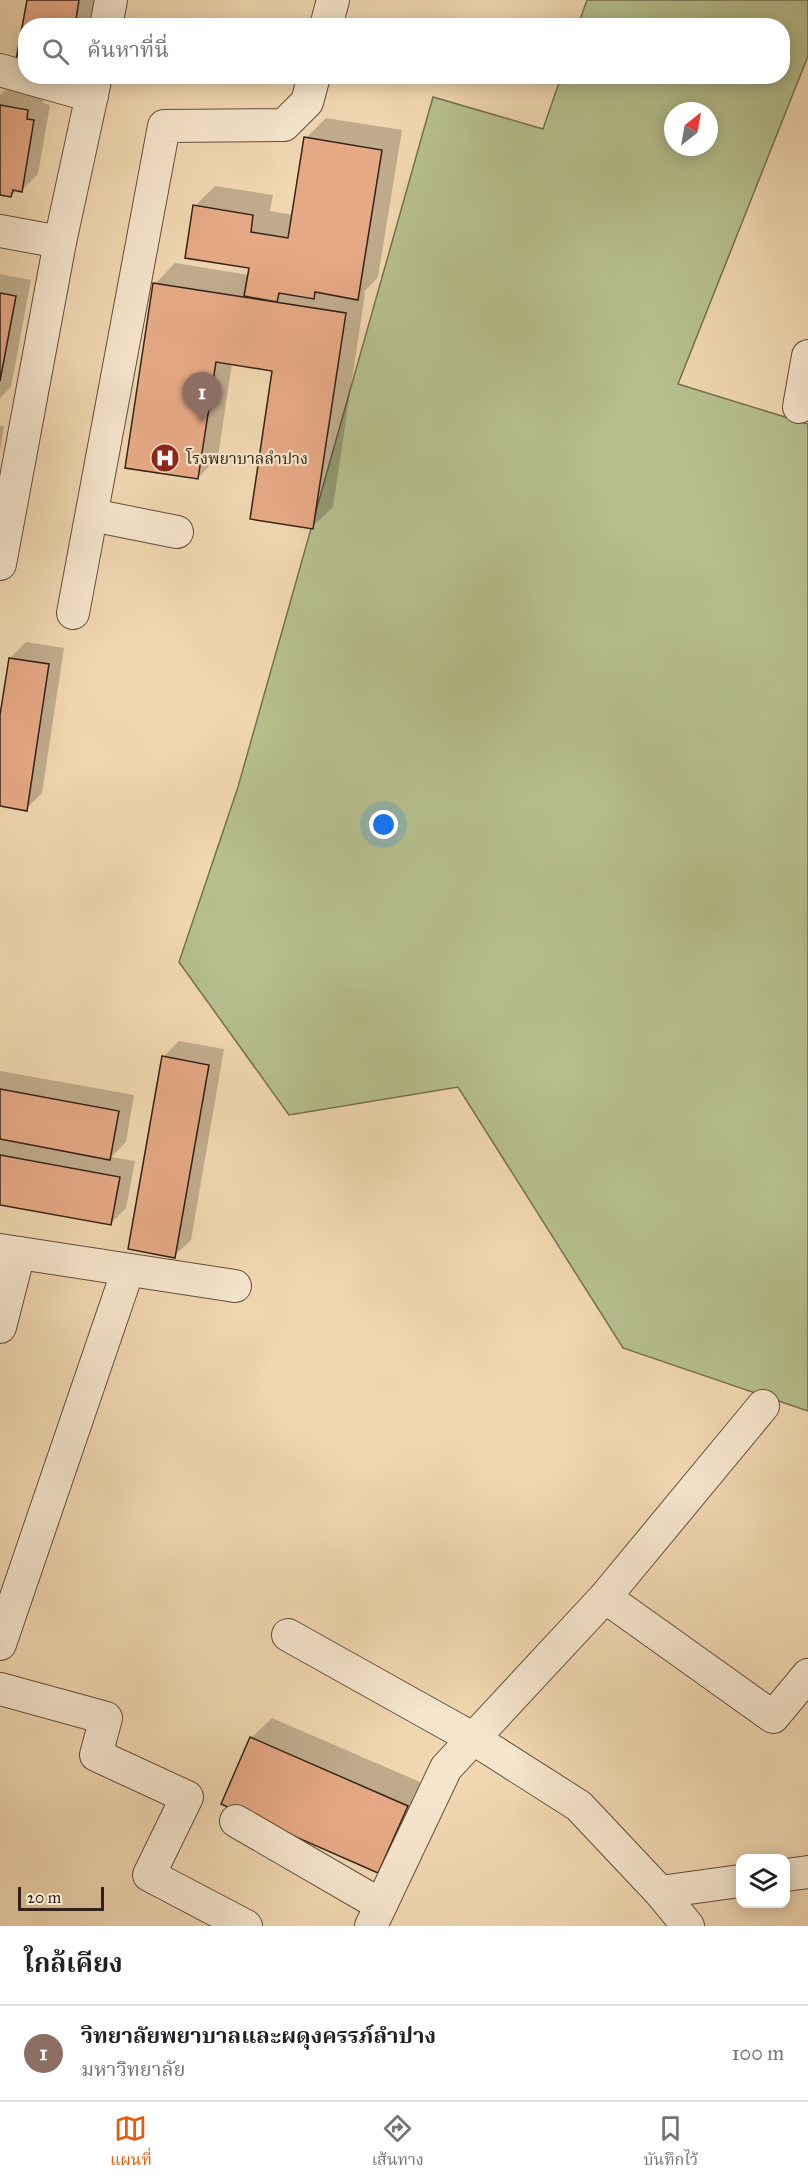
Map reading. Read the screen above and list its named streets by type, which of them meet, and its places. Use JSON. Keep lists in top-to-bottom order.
{
  "places": {
    "hospital": ["โรงพยาบาลลำปาง"]
  },
  "scale_bar": "20 m",
  "north": "top right",
  "page": {
    "search": "ค้นหาที่นี่",
    "pins": "1",
    "scale": "20 m",
    "heading": "ใกล้เคียง",
    "list": [
      {
        "mark": "1",
        "name": "วิทยาลัยพยาบาลและผดุงครรภ์ลําปาง",
        "note": "มหาวิทยาลัย",
        "value": "100 m"
      }
    ],
    "nav": ["แผนที่", "เส้นทาง", "บันทึกไว้"]
  }
}
